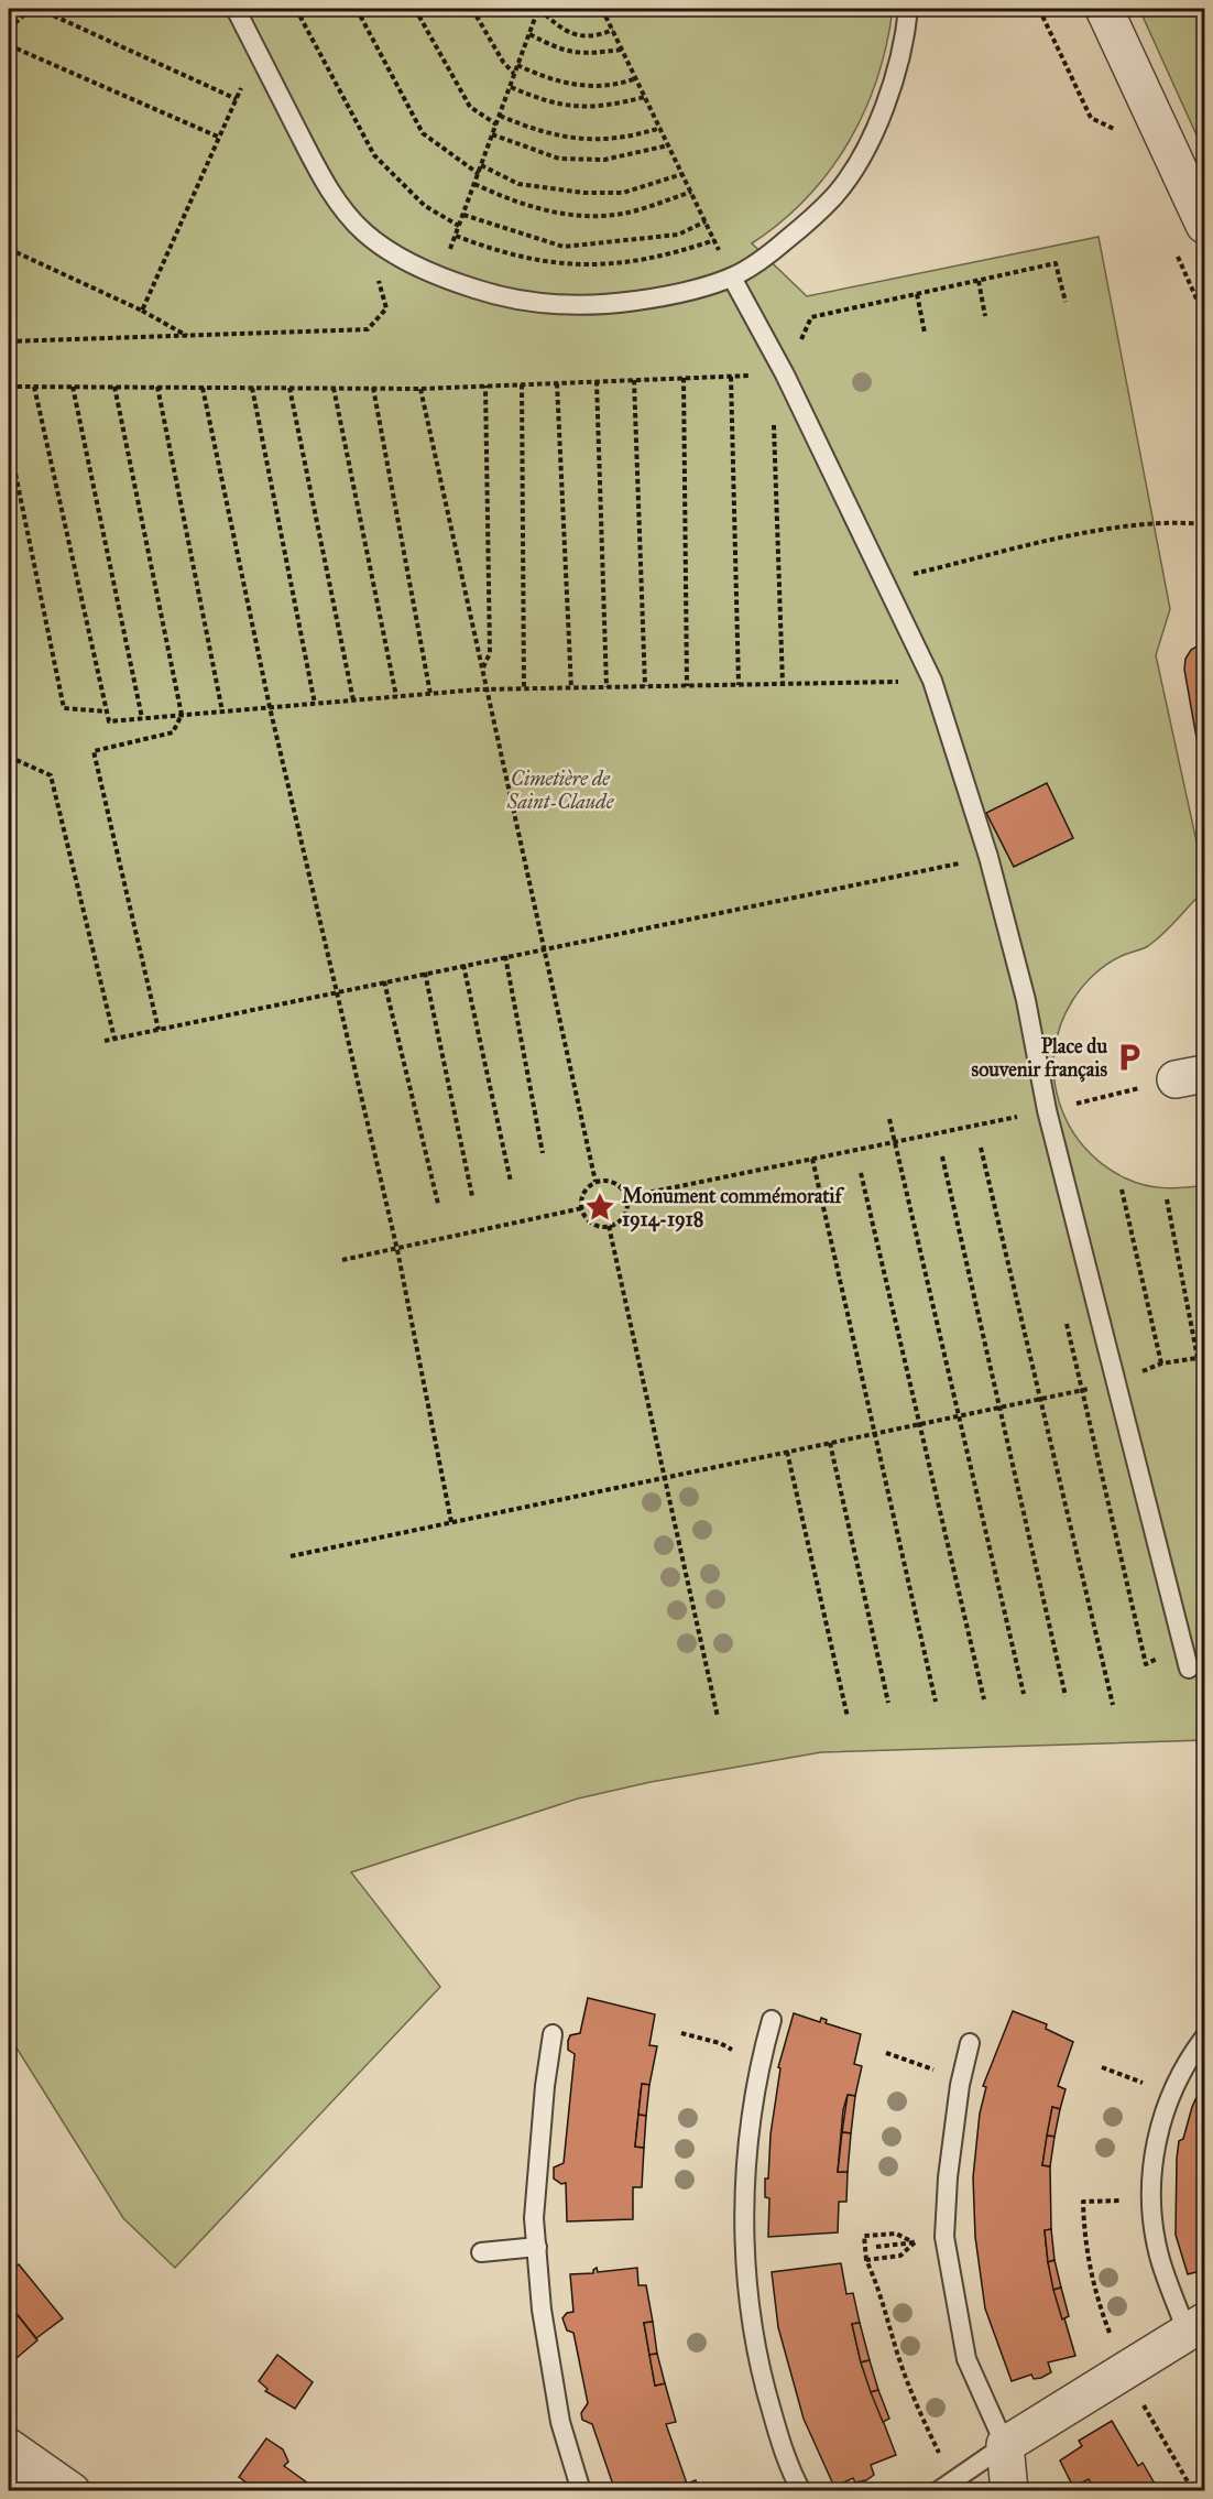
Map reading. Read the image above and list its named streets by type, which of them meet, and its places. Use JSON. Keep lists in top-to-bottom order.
{
  "parks": ["Cimetière de Saint-Claude"],
  "places": {
    "parking": ["Place du souvenir français"],
    "place": ["Monument commémoratif 1914-1918"]
  }
}
